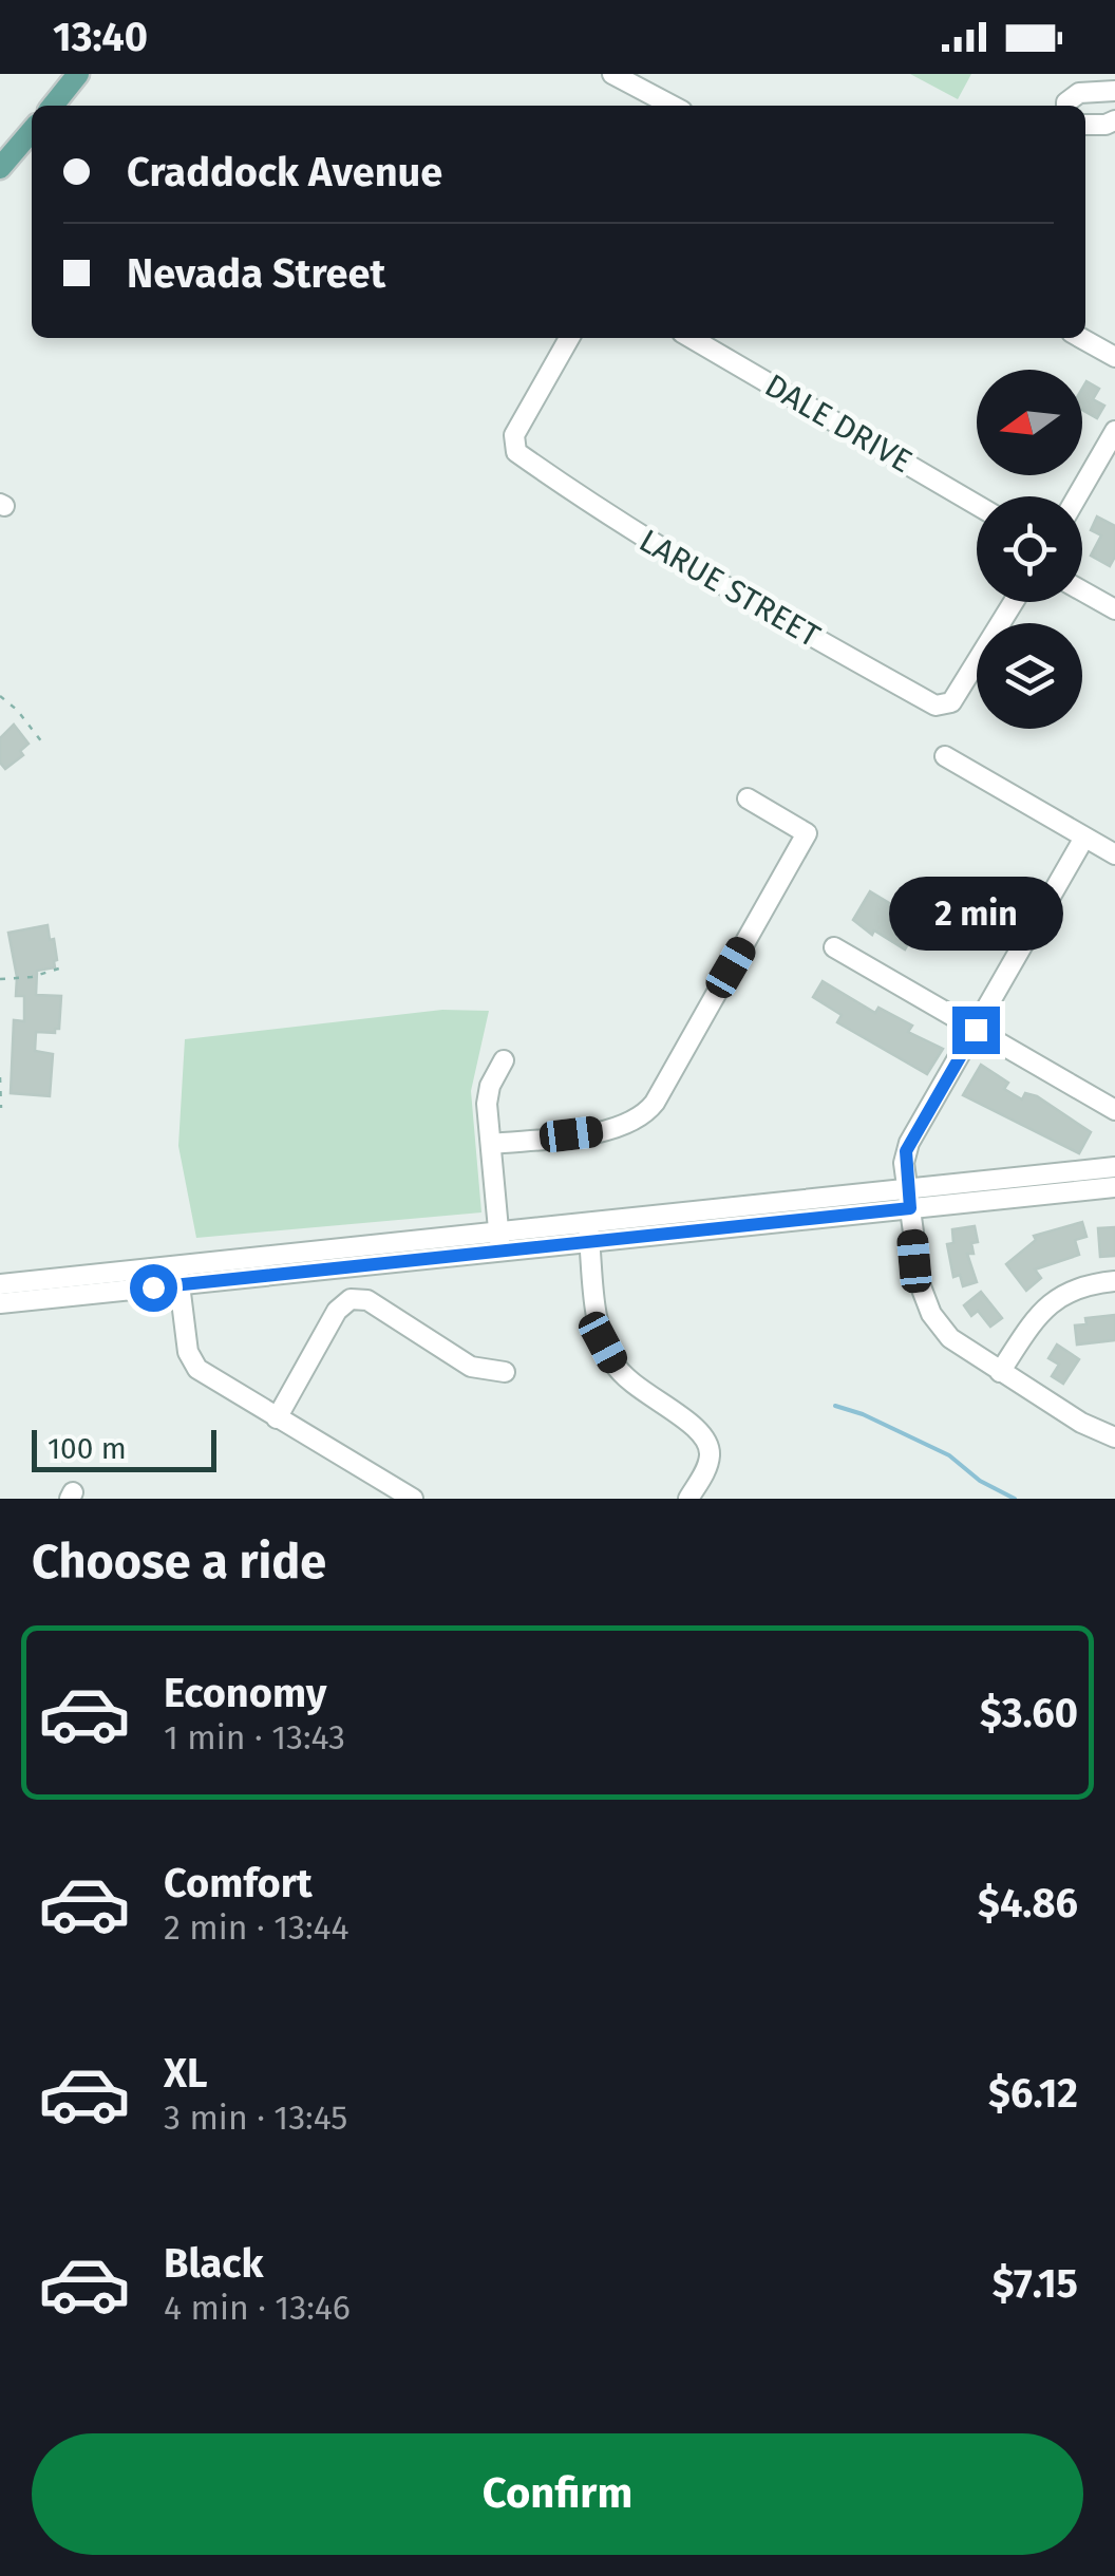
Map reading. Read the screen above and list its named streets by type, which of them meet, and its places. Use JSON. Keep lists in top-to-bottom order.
{
  "streets": {
    "street": ["DALE DRIVE", "LARUE STREET"]
  },
  "scale_bar": "100 m",
  "north": "left",
  "page": {
    "status": "13:40",
    "banner": ["Craddock Avenue", "Nevada Street"],
    "bubble": "2 min",
    "scale": "100 m",
    "heading": "Choose a ride",
    "list": [
      {
        "name": "Economy",
        "note": "1 min · 13:43",
        "value": "$3.60"
      },
      {
        "name": "Comfort",
        "note": "2 min · 13:44",
        "value": "$4.86"
      },
      {
        "name": "XL",
        "note": "3 min · 13:45",
        "value": "$6.12"
      },
      {
        "name": "Black",
        "note": "4 min · 13:46",
        "value": "$7.15"
      }
    ],
    "buttons": "Confirm"
  }
}
